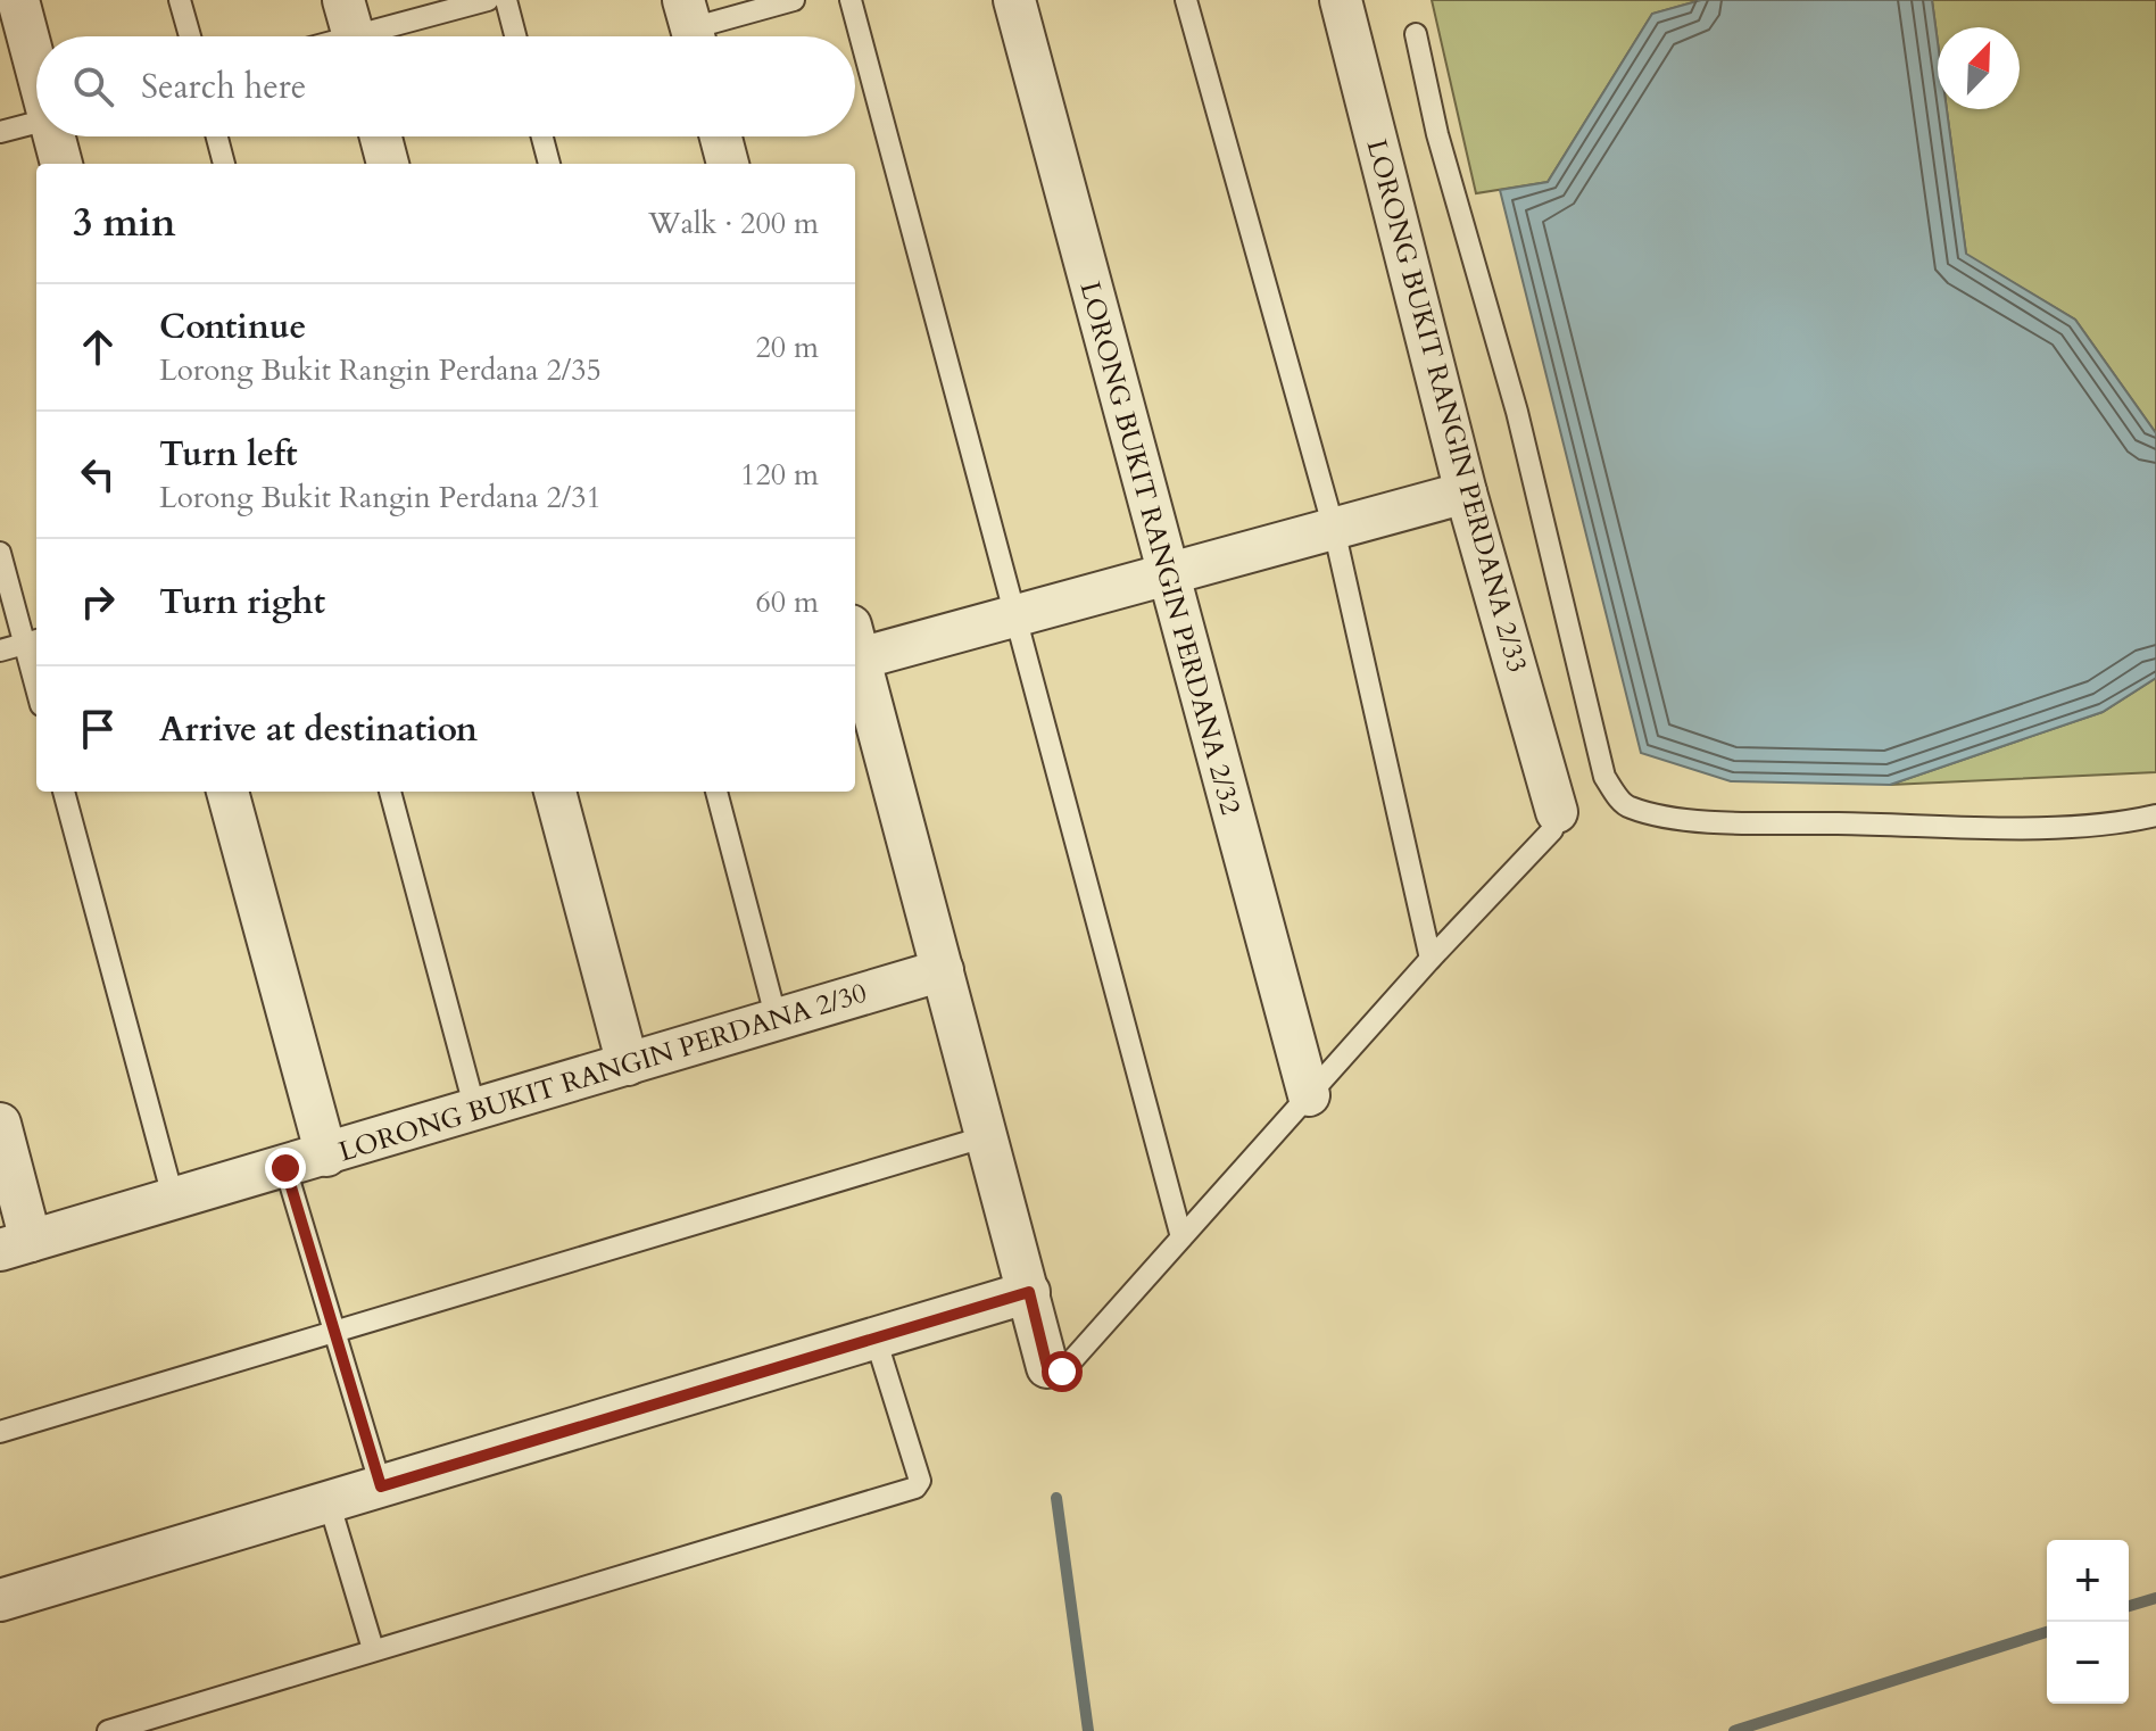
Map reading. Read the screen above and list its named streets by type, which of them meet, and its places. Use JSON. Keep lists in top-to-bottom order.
{
  "streets": {
    "street": ["LORONG BUKIT RANGIN PERDANA 2/33", "LORONG BUKIT RANGIN PERDANA 2/32", "LORONG BUKIT RANGIN PERDANA 2/30"]
  },
  "north": "top right",
  "page": {
    "search": "Search here",
    "heading": ["3 min", "Walk · 200 m"],
    "list": [
      ["Continue", "Lorong Bukit Rangin Perdana 2/35", "20 m"],
      ["Turn left", "Lorong Bukit Rangin Perdana 2/31", "120 m"],
      ["Turn right", "60 m"],
      "Arrive at destination"
    ],
    "map_buttons": ["+", "−"]
  }
}
